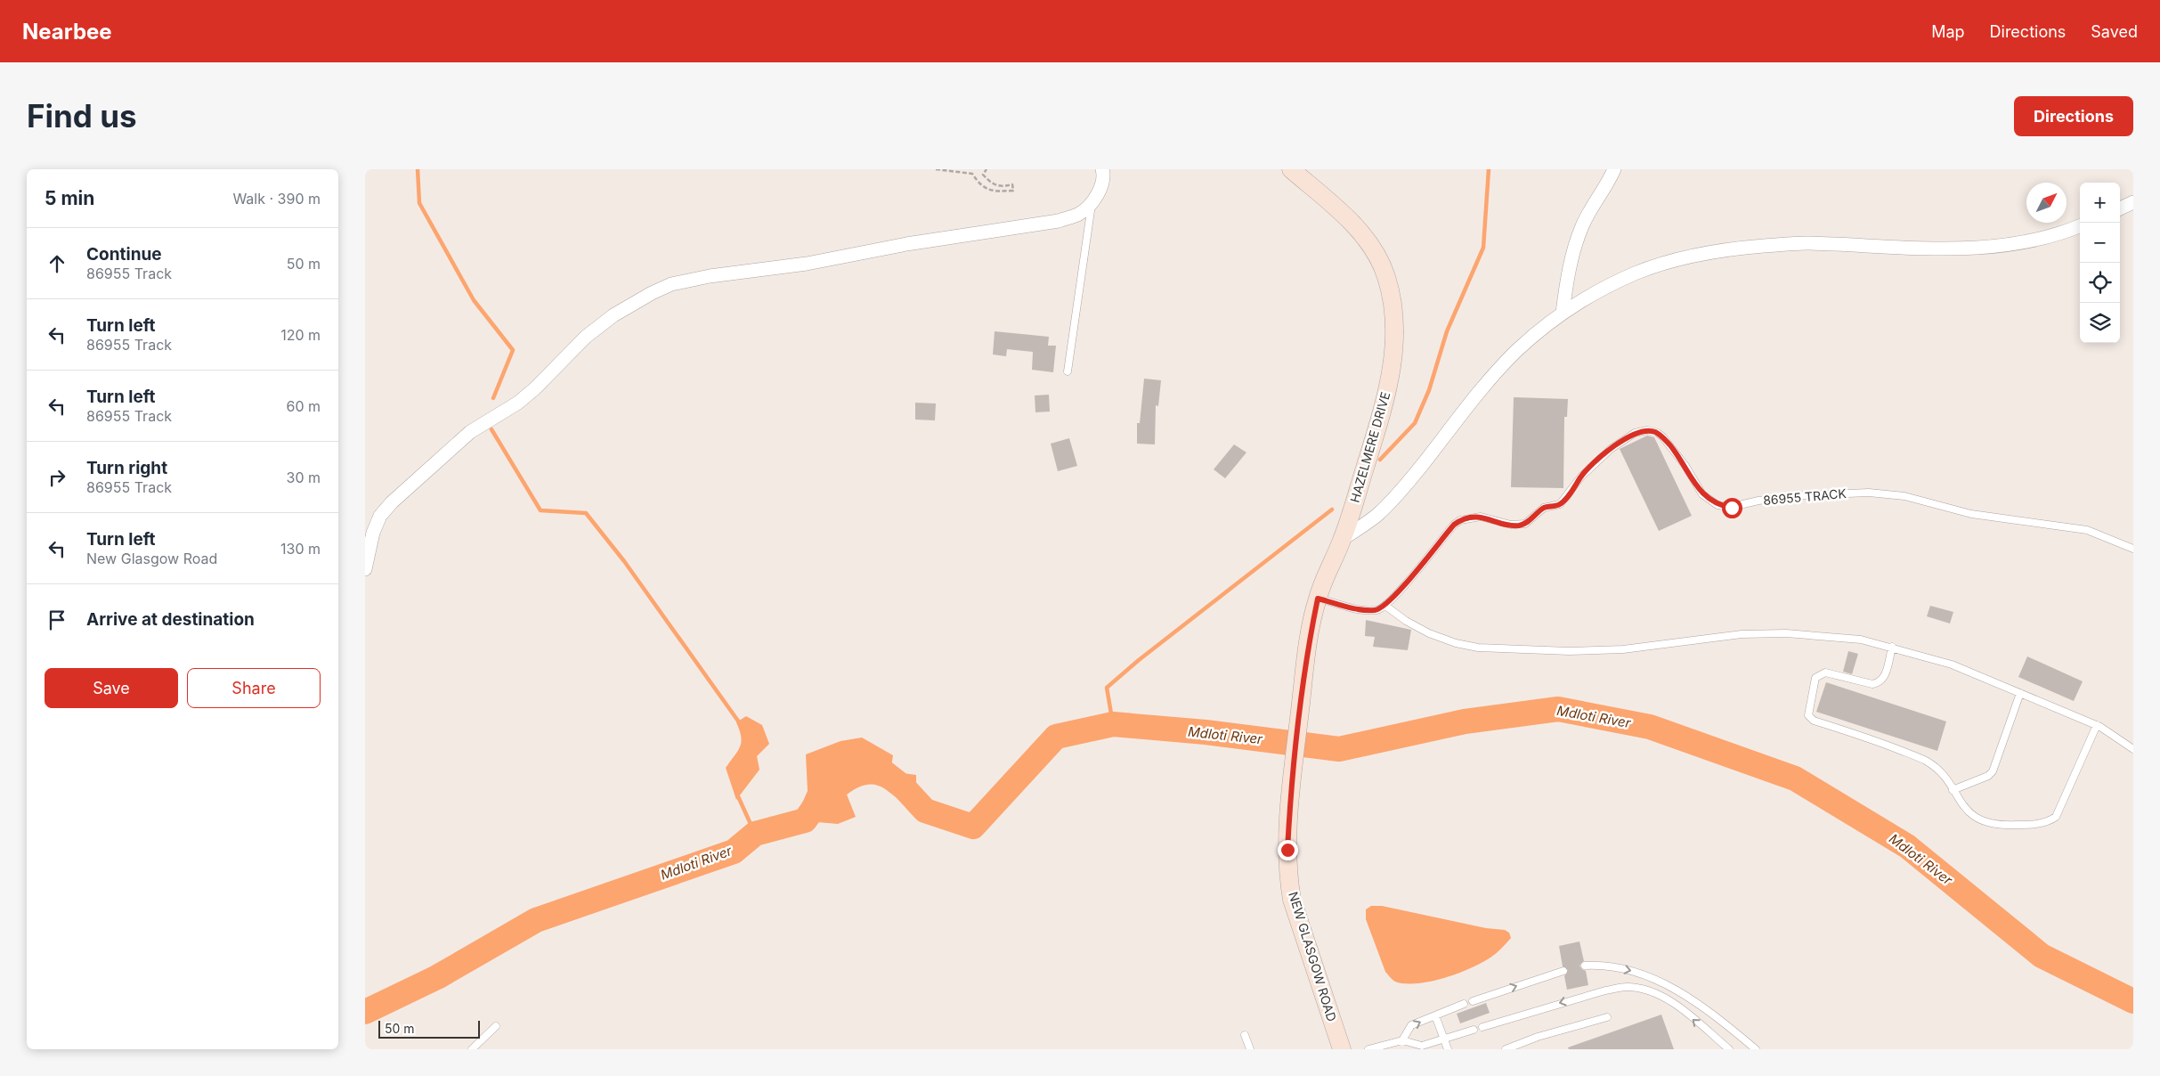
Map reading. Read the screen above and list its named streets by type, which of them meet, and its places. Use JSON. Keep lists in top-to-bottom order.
{
  "streets": {
    "street": ["HAZELMERE DRIVE", "NEW GLASGOW ROAD"],
    "lane": ["86955 TRACK"]
  },
  "crossings": [
    ["HAZELMERE DRIVE", "NEW GLASGOW ROAD"]
  ],
  "water": ["Mdloti River"],
  "scale_bar": "50 m",
  "north": "top right",
  "page": {
    "header": "Nearbee",
    "nav": ["Map", "Directions", "Saved"],
    "buttons": [
      "Directions",
      ["Save", "Share"]
    ],
    "title": "Find us",
    "heading": ["5 min", "Walk · 390 m"],
    "map_buttons": ["+", "−"],
    "list": [
      ["Continue", "86955 Track", "50 m"],
      ["Turn left", "86955 Track", "120 m"],
      ["Turn left", "86955 Track", "60 m"],
      ["Turn right", "86955 Track", "30 m"],
      ["Turn left", "New Glasgow Road", "130 m"],
      "Arrive at destination"
    ],
    "scale": "50 m"
  }
}
